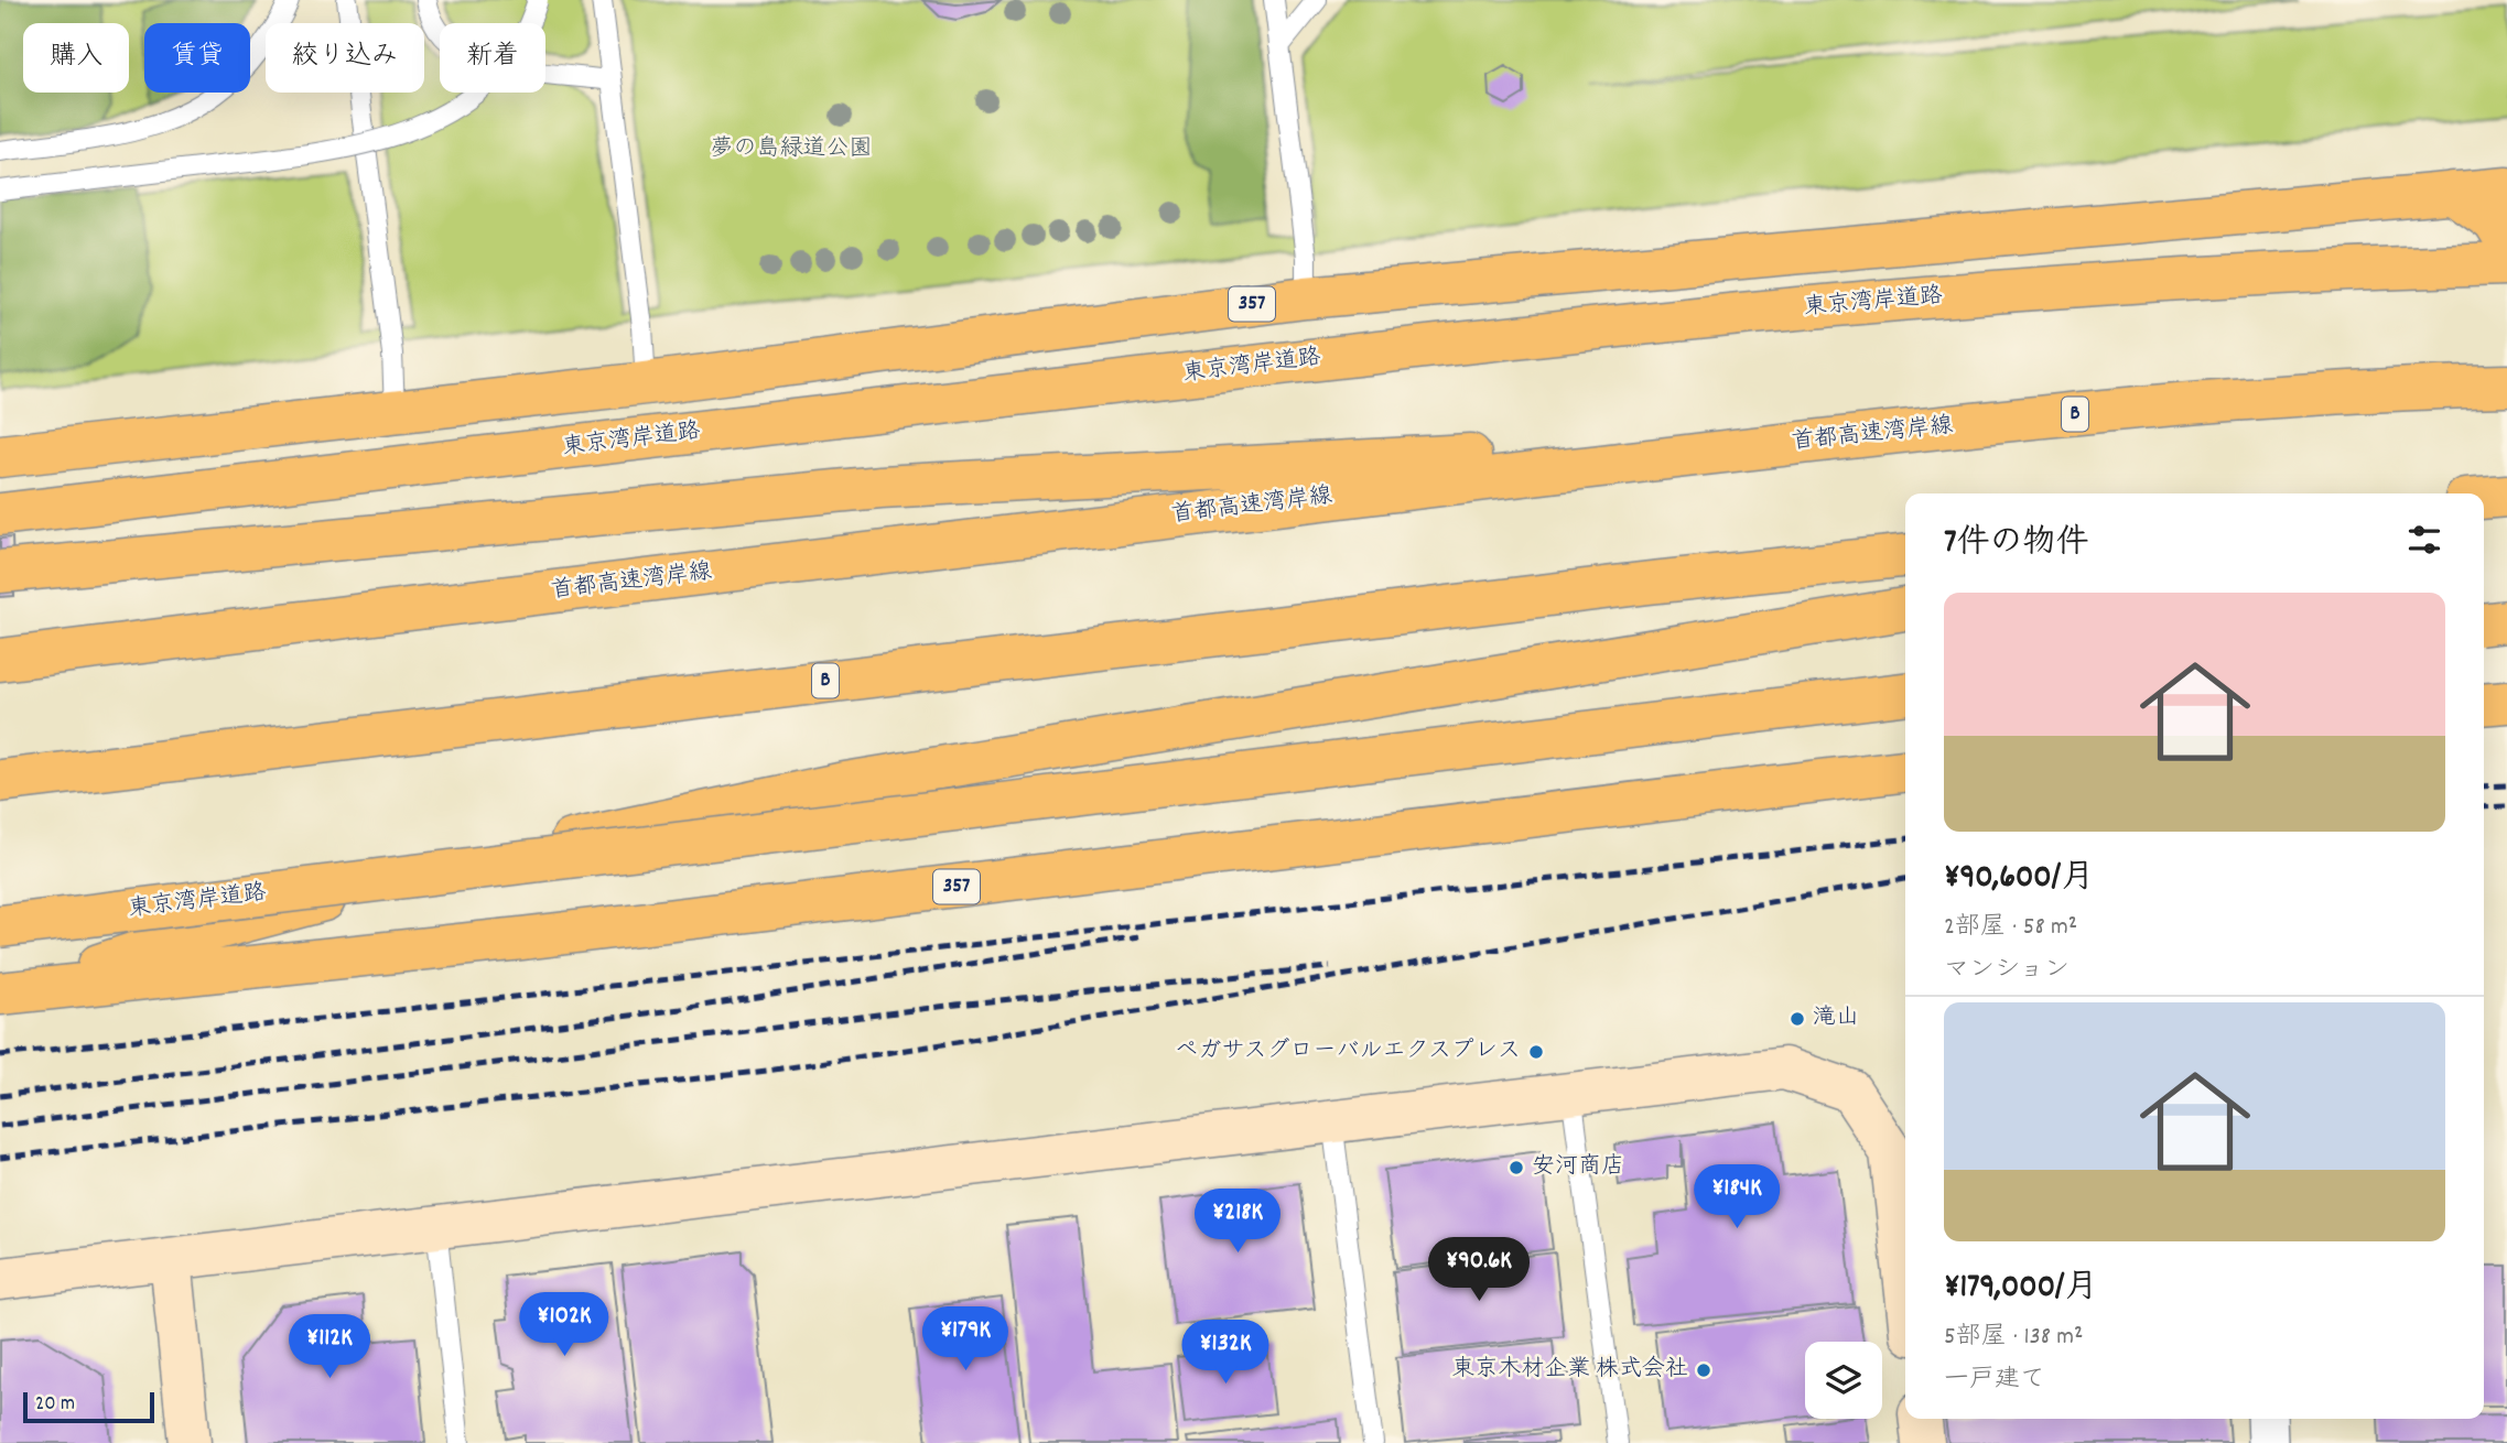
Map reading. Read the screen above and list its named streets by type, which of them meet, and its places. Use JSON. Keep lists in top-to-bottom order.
{
  "streets": {
    "highway": [
      "東京湾岸道路",
      "357",
      "B",
      "首都高速湾岸線"
    ]
  },
  "parks": ["夢の島緑道公園"],
  "places": [
    "滝山",
    "ペガサスグローバルエクスプレス",
    "安河商店",
    "東京木材企業 株式会社"
  ],
  "scale_bar": "20 m",
  "page": {
    "chip": [
      "購入",
      "賃貸",
      "絞り込み",
      "新着"
    ],
    "heading": "7件の物件",
    "list": [
      {
        "name": "¥90,600/月",
        "note": "2部屋 · 58 m² · マンション"
      },
      {
        "name": "¥179,000/月",
        "note": "5部屋 · 138 m² · 一戸建て"
      }
    ],
    "price": [
      "¥184K",
      "¥218K",
      "¥90.6K",
      "¥102K",
      "¥179K",
      "¥112K",
      "¥132K"
    ],
    "scale": "20 m"
  }
}
